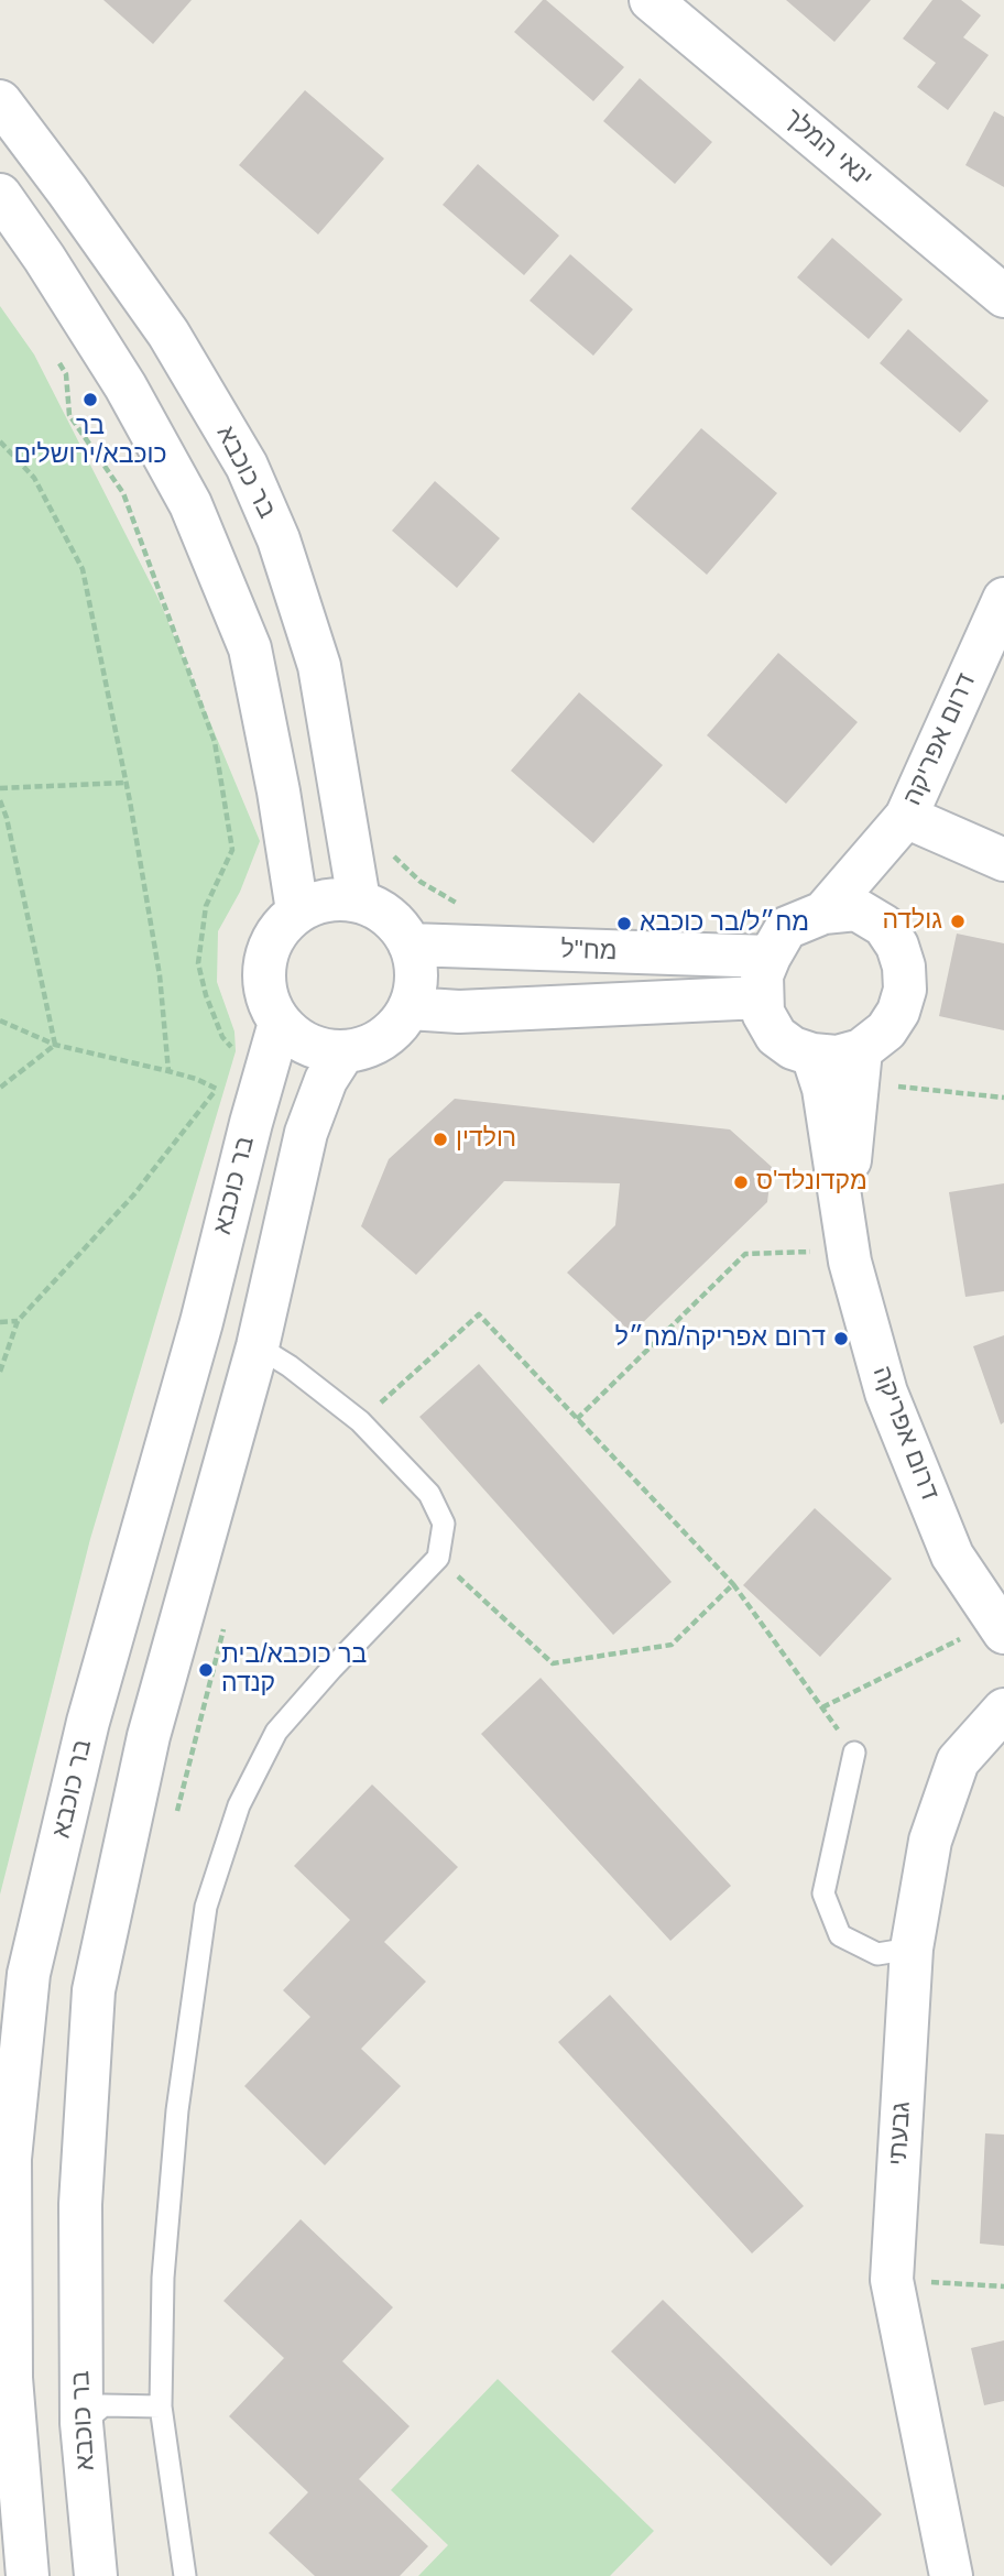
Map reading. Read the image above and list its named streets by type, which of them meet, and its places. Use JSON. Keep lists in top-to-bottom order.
{
  "streets": {
    "main road": [
      "ינאי המלך",
      "בר כוכבא",
      "דרום אפריקה",
      "מח\"ל",
      "גבעתי"
    ]
  },
  "crossings": [
    ["בר כוכבא", "מח\"ל"],
    ["דרום אפריקה", "מח\"ל"]
  ],
  "places": [
    "בר כוכבא/ירושלים",
    "גולדה",
    "מח״ל/בר כוכבא",
    "רולדין",
    "מקדונלד'ס",
    "דרום אפריקה/מח״ל",
    "בר כוכבא/בית קנדה"
  ]
}
